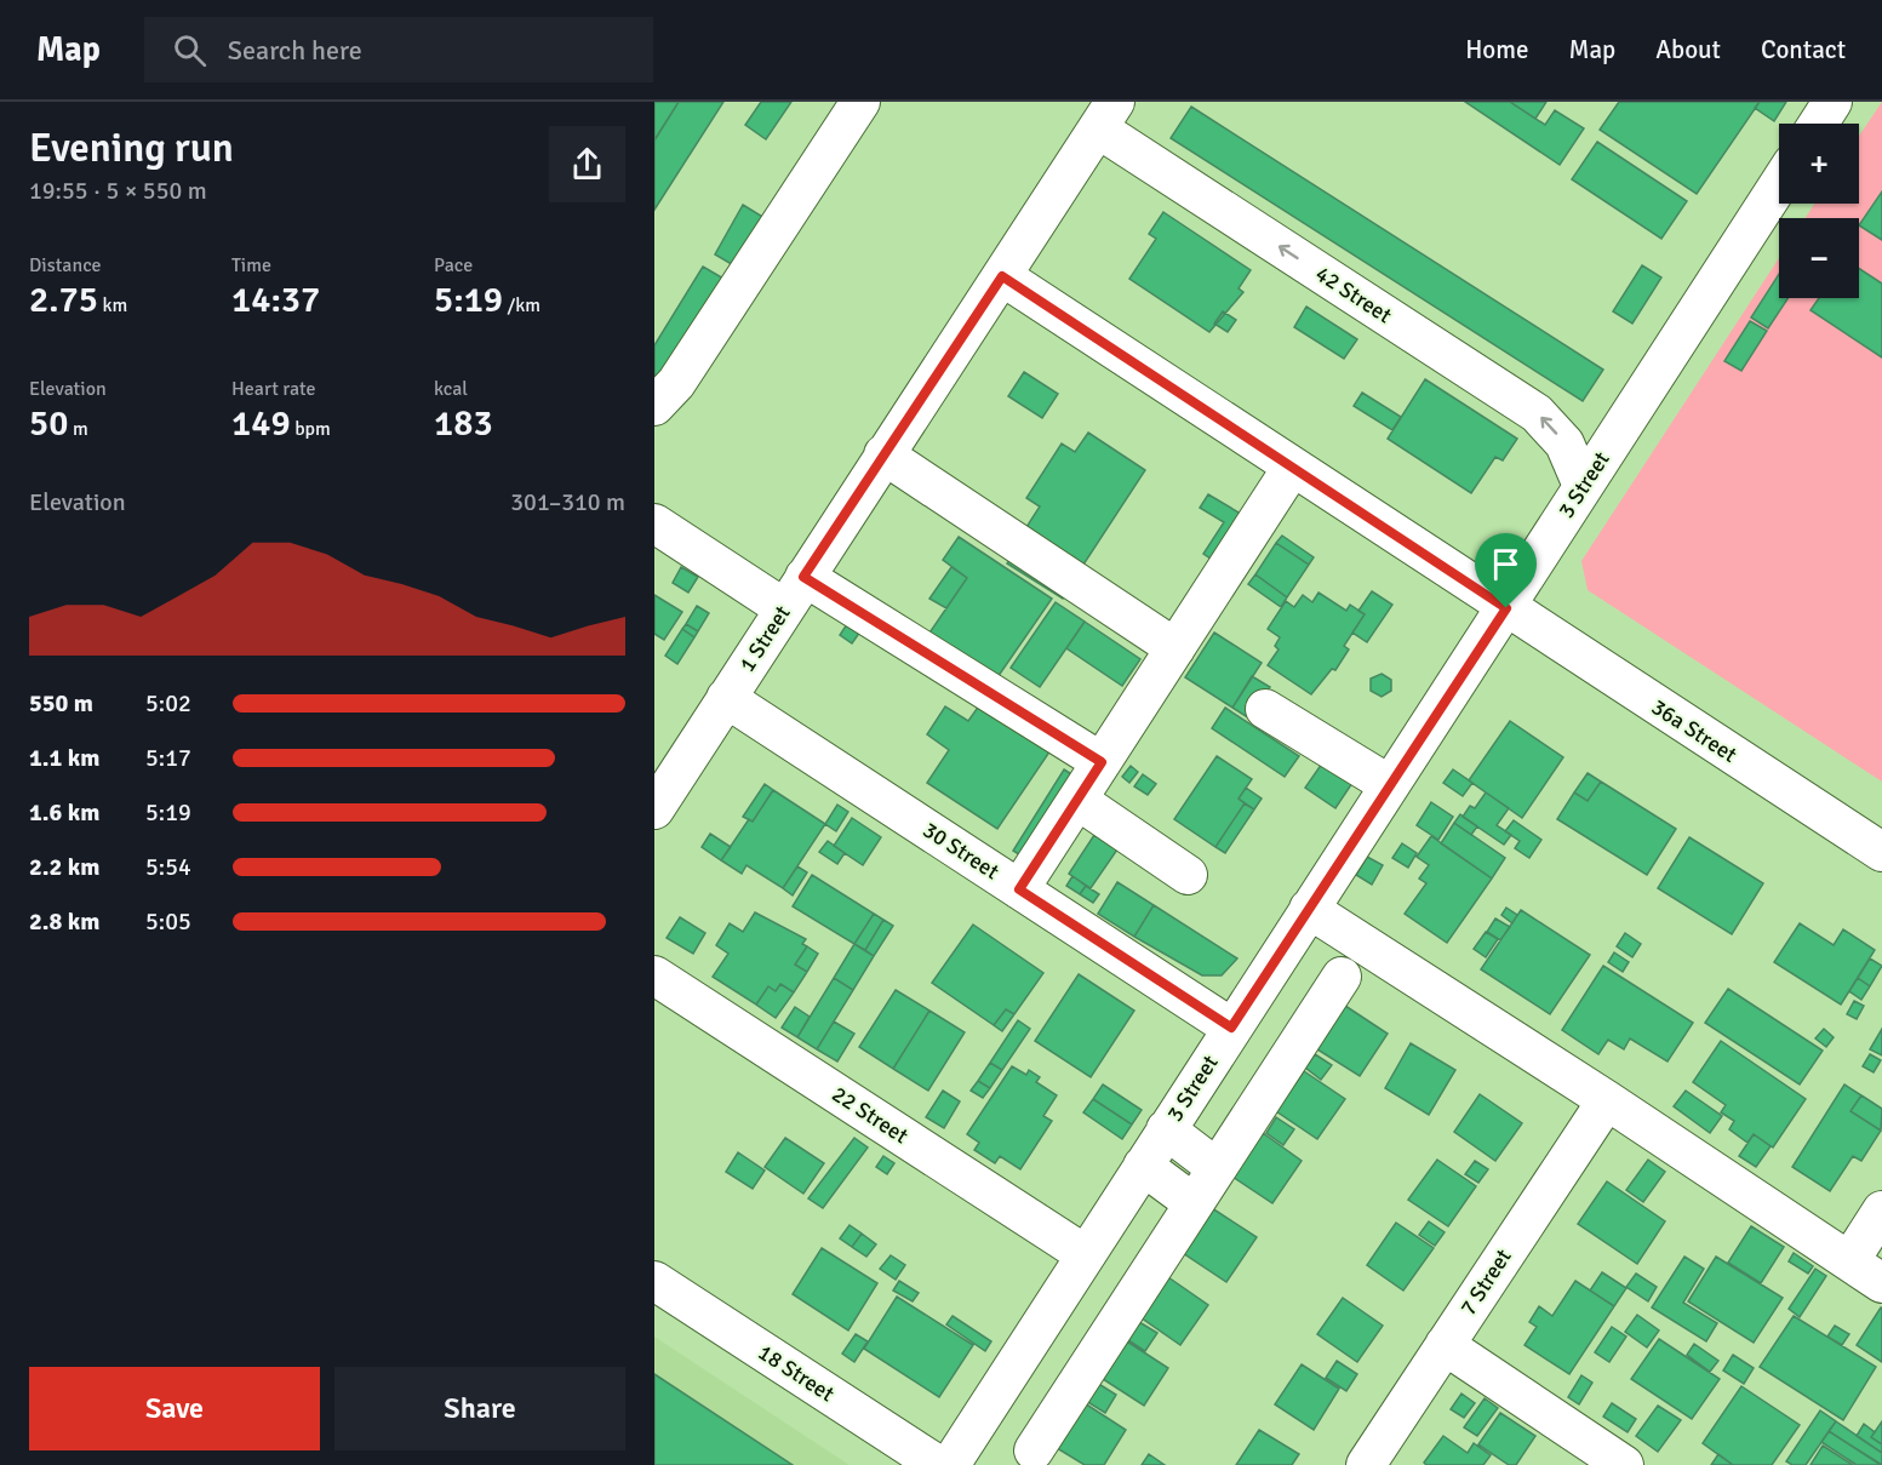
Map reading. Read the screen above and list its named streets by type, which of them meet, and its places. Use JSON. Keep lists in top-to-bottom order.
{
  "streets": {
    "street": [
      "42 Street",
      "3 Street",
      "1 Street",
      "36a Street",
      "30 Street",
      "22 Street",
      "7 Street",
      "18 Street"
    ]
  },
  "crossings": [
    ["42 Street", "3 Street"],
    ["42 Street", "1 Street"],
    ["3 Street", "36a Street"],
    ["3 Street", "30 Street"],
    ["3 Street", "22 Street"],
    ["1 Street", "36a Street"],
    ["1 Street", "30 Street"]
  ],
  "one_way": ["42 Street"],
  "page": {
    "header": "Map",
    "search": "Search here",
    "nav": [
      "Home",
      "Map",
      "About",
      "Contact"
    ],
    "heading": ["Evening run", "19:55 · 5 × 550 m"],
    "map_buttons": ["+", "−"],
    "stats": [
      ["Distance", "2.75 km"],
      ["Time", "14:37"],
      ["Pace", "5:19 /km"],
      ["Elevation", "50 m"],
      ["Heart rate", "149 bpm"],
      ["kcal", "183"]
    ],
    "chart": ["Elevation", "301–310 m"],
    "list": [
      {
        "name": "550 m",
        "note": "5:02"
      },
      {
        "name": "1.1 km",
        "note": "5:17"
      },
      {
        "name": "1.6 km",
        "note": "5:19"
      },
      {
        "name": "2.2 km",
        "note": "5:54"
      },
      {
        "name": "2.8 km",
        "note": "5:05"
      }
    ],
    "buttons": ["Save", "Share"]
  }
}
